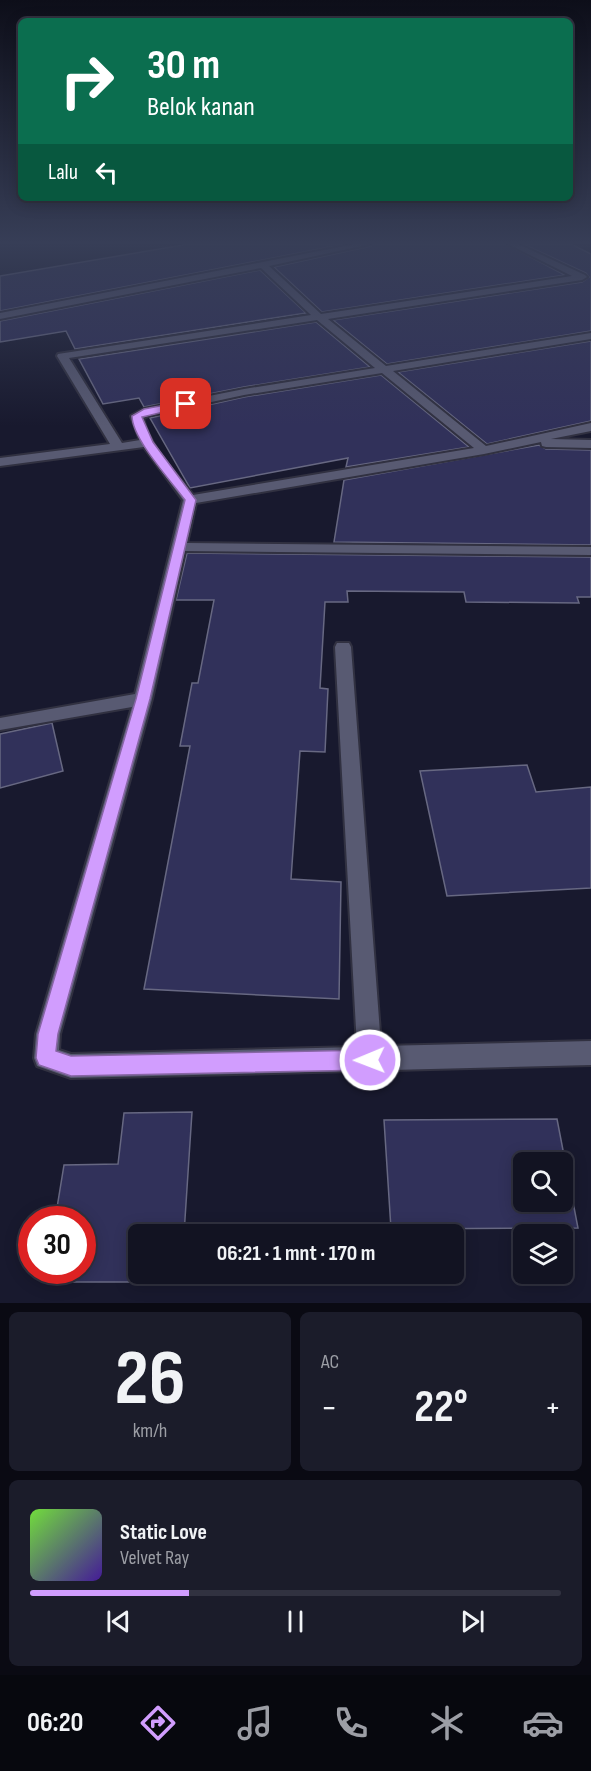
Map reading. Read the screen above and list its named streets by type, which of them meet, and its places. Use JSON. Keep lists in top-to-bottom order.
{
  "page": {
    "turn": ["30 m", "Belok kanan"],
    "then": "Lalu",
    "limit": "30",
    "trip": "06:21 · 1 mnt · 170 m",
    "tile": [
      ["26", "km/h"],
      "AC"
    ],
    "heat": ["−", "22°", "+"],
    "song": ["Static Love", "Velvet Ray"],
    "tabs": "06:20"
  }
}
